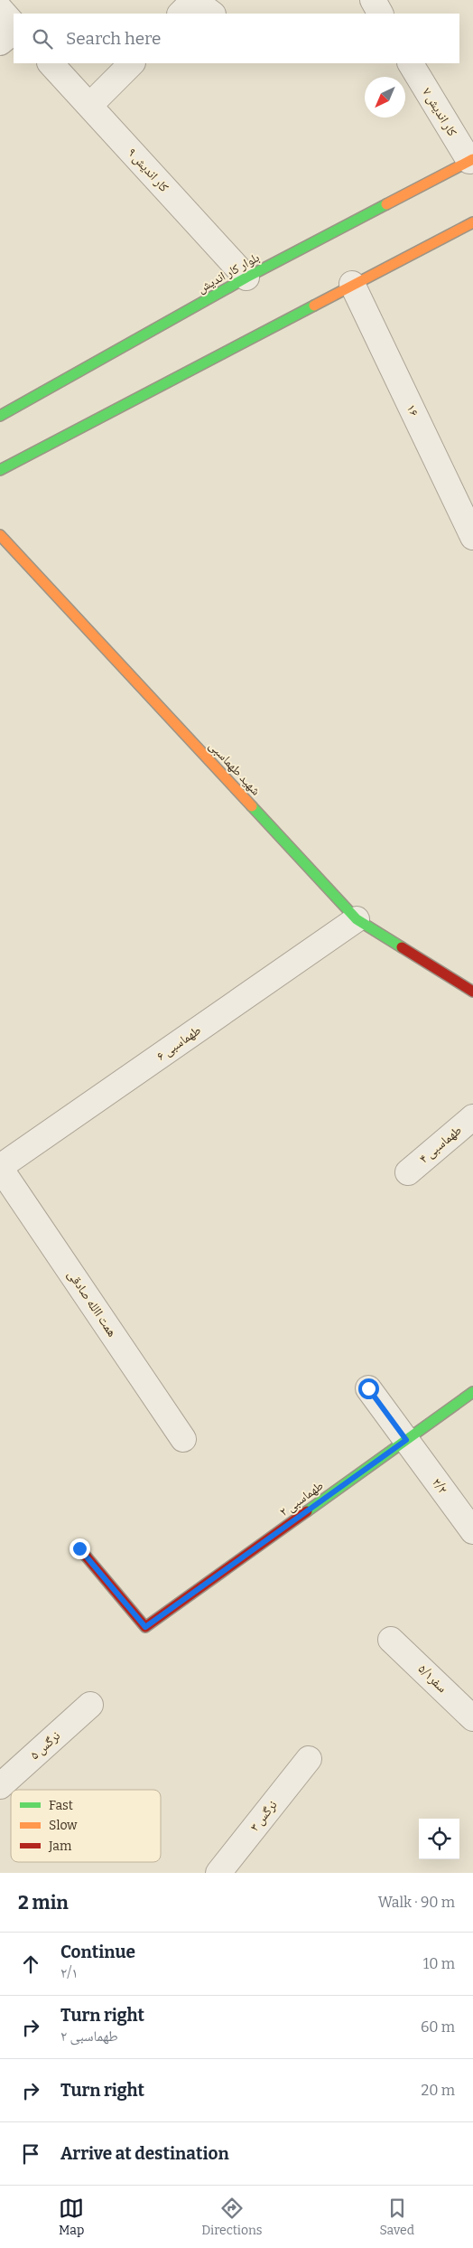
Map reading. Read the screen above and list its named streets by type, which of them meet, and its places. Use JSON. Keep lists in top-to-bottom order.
{
  "streets": {
    "street": [
      "۷ کار اندیش",
      "۹ کار اندیش",
      "بلوار کار اندیش",
      "۱۶",
      "شهید طهماسبی",
      "۶ طهماسبی",
      "۴ طهماسبی",
      "همت االله صادقی",
      "۲/۲",
      "۲ طهماسبی",
      "۵/۱سفر",
      "۵ نرگس",
      "۳ نرگس"
    ]
  },
  "crossings": [
    ["۷ کار اندیش", "بلوار کار اندیش"],
    ["۹ کار اندیش", "بلوار کار اندیش"],
    ["شهید طهماسبی", "۶ طهماسبی"],
    ["۶ طهماسبی", "همت االله صادقی"],
    ["۲/۲", "۲ طهماسبی"]
  ],
  "legend": ["Fast", "Slow", "Jam"],
  "north": "bottom left",
  "page": {
    "search": "Search here",
    "heading": ["2 min", "Walk · 90 m"],
    "list": [
      ["Continue", "۲/۱", "10 m"],
      ["Turn right", "۲ طهماسبی", "60 m"],
      ["Turn right", "20 m"],
      "Arrive at destination"
    ],
    "nav": ["Map", "Directions", "Saved"]
  }
}
